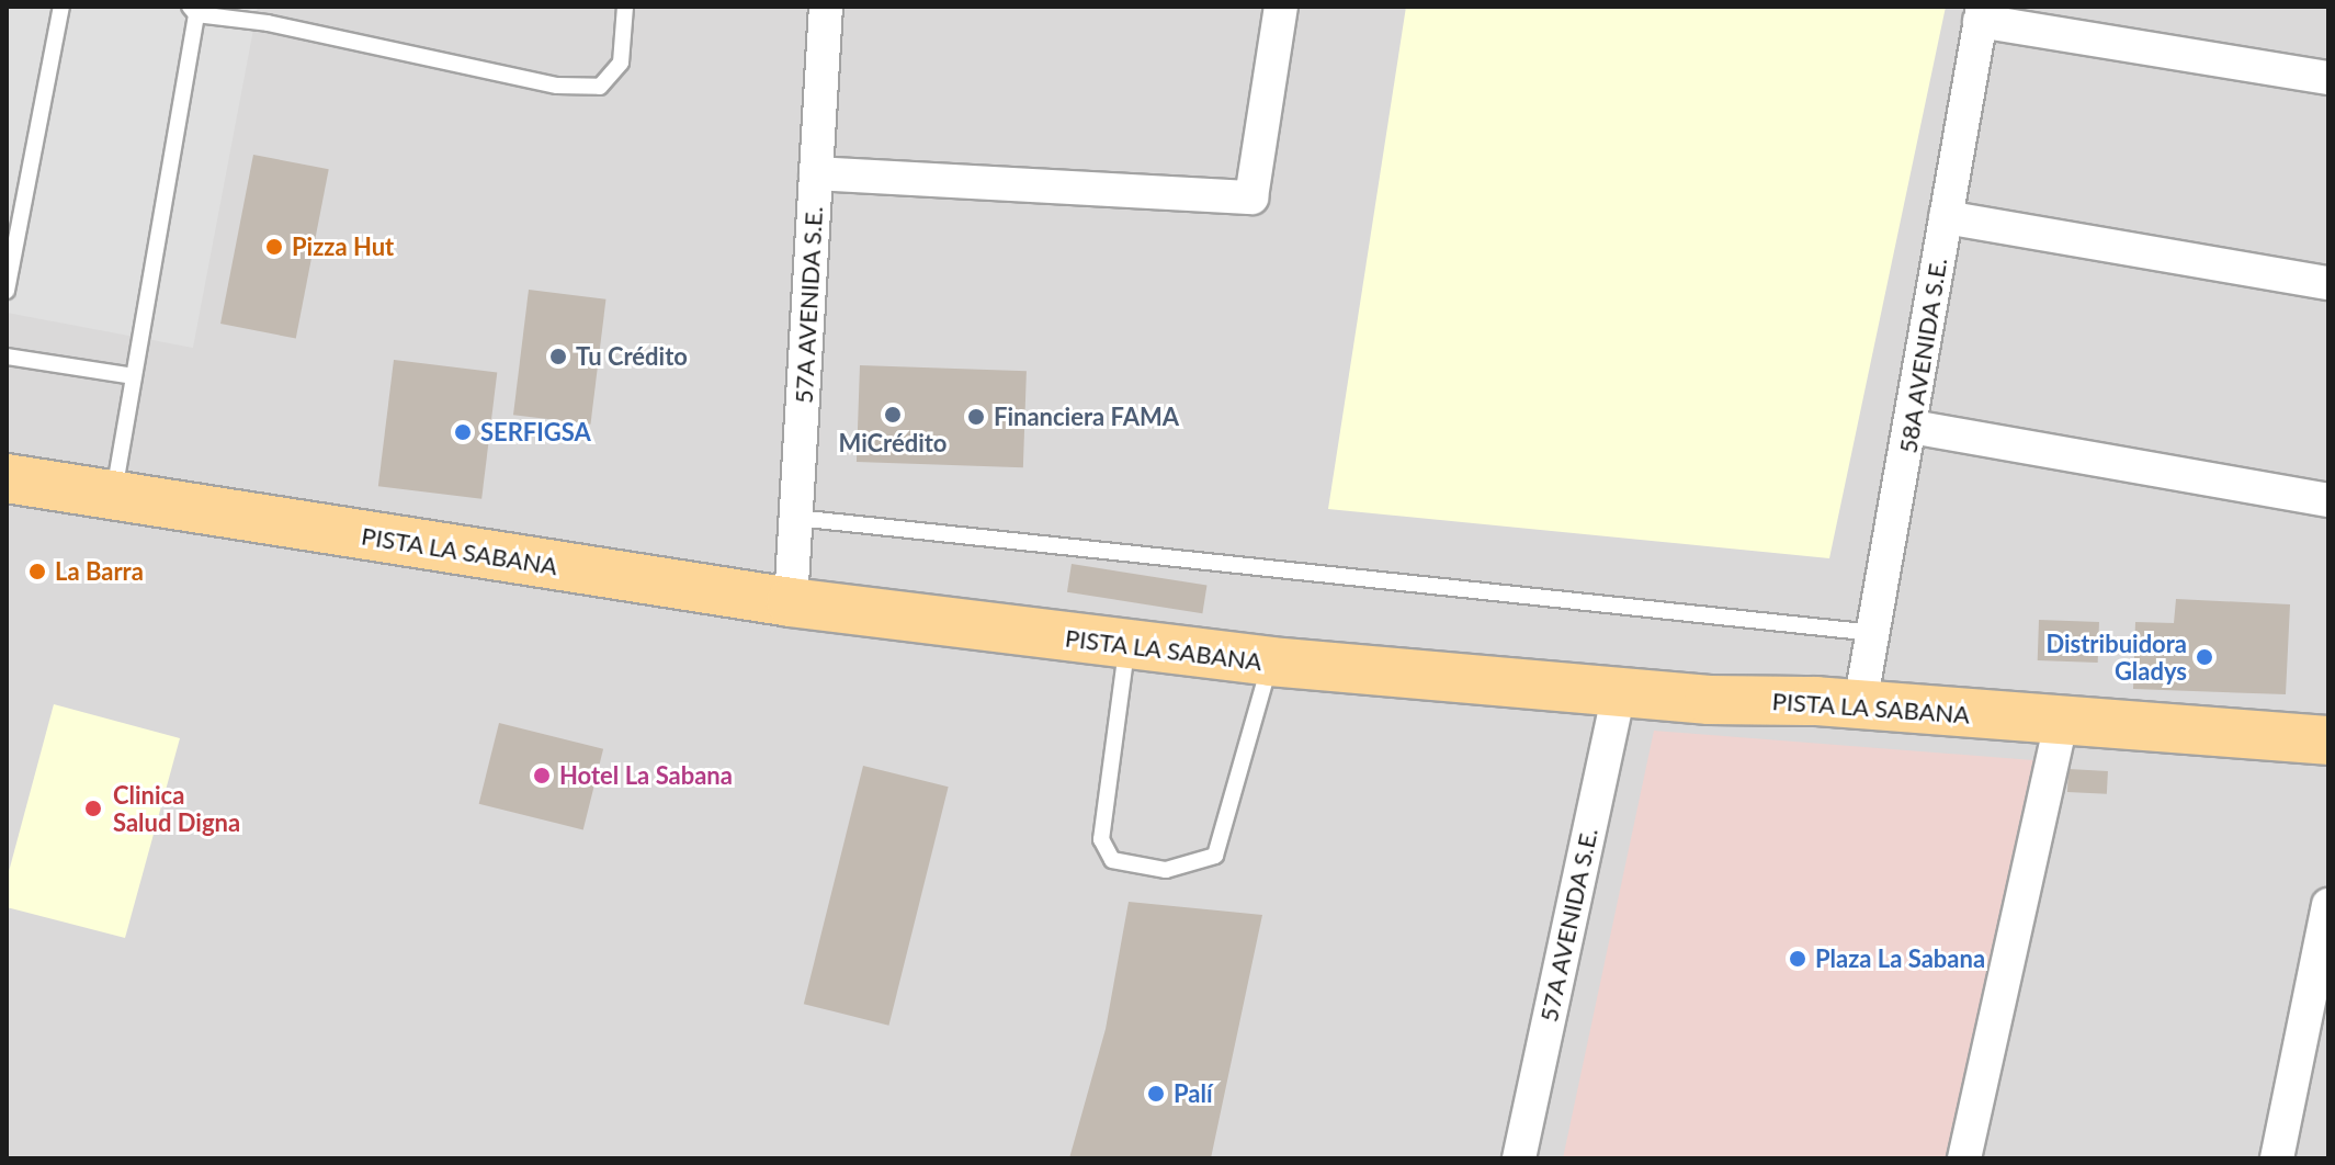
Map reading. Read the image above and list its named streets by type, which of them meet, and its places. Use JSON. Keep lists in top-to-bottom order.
{
  "streets": {
    "main road": ["PISTA LA SABANA"],
    "street": ["57A AVENIDA S.E.", "58A AVENIDA S.E."]
  },
  "crossings": [
    ["57A AVENIDA S.E.", "PISTA LA SABANA"],
    ["58A AVENIDA S.E.", "PISTA LA SABANA"]
  ],
  "places": [
    "Pizza Hut",
    "Tu Crédito",
    "MiCrédito",
    "Financiera FAMA",
    "SERFIGSA",
    "La Barra",
    "Distribuidora Gladys",
    "Hotel La Sabana",
    "Clinica Salud Digna",
    "Plaza La Sabana",
    "Palí"
  ]
}
